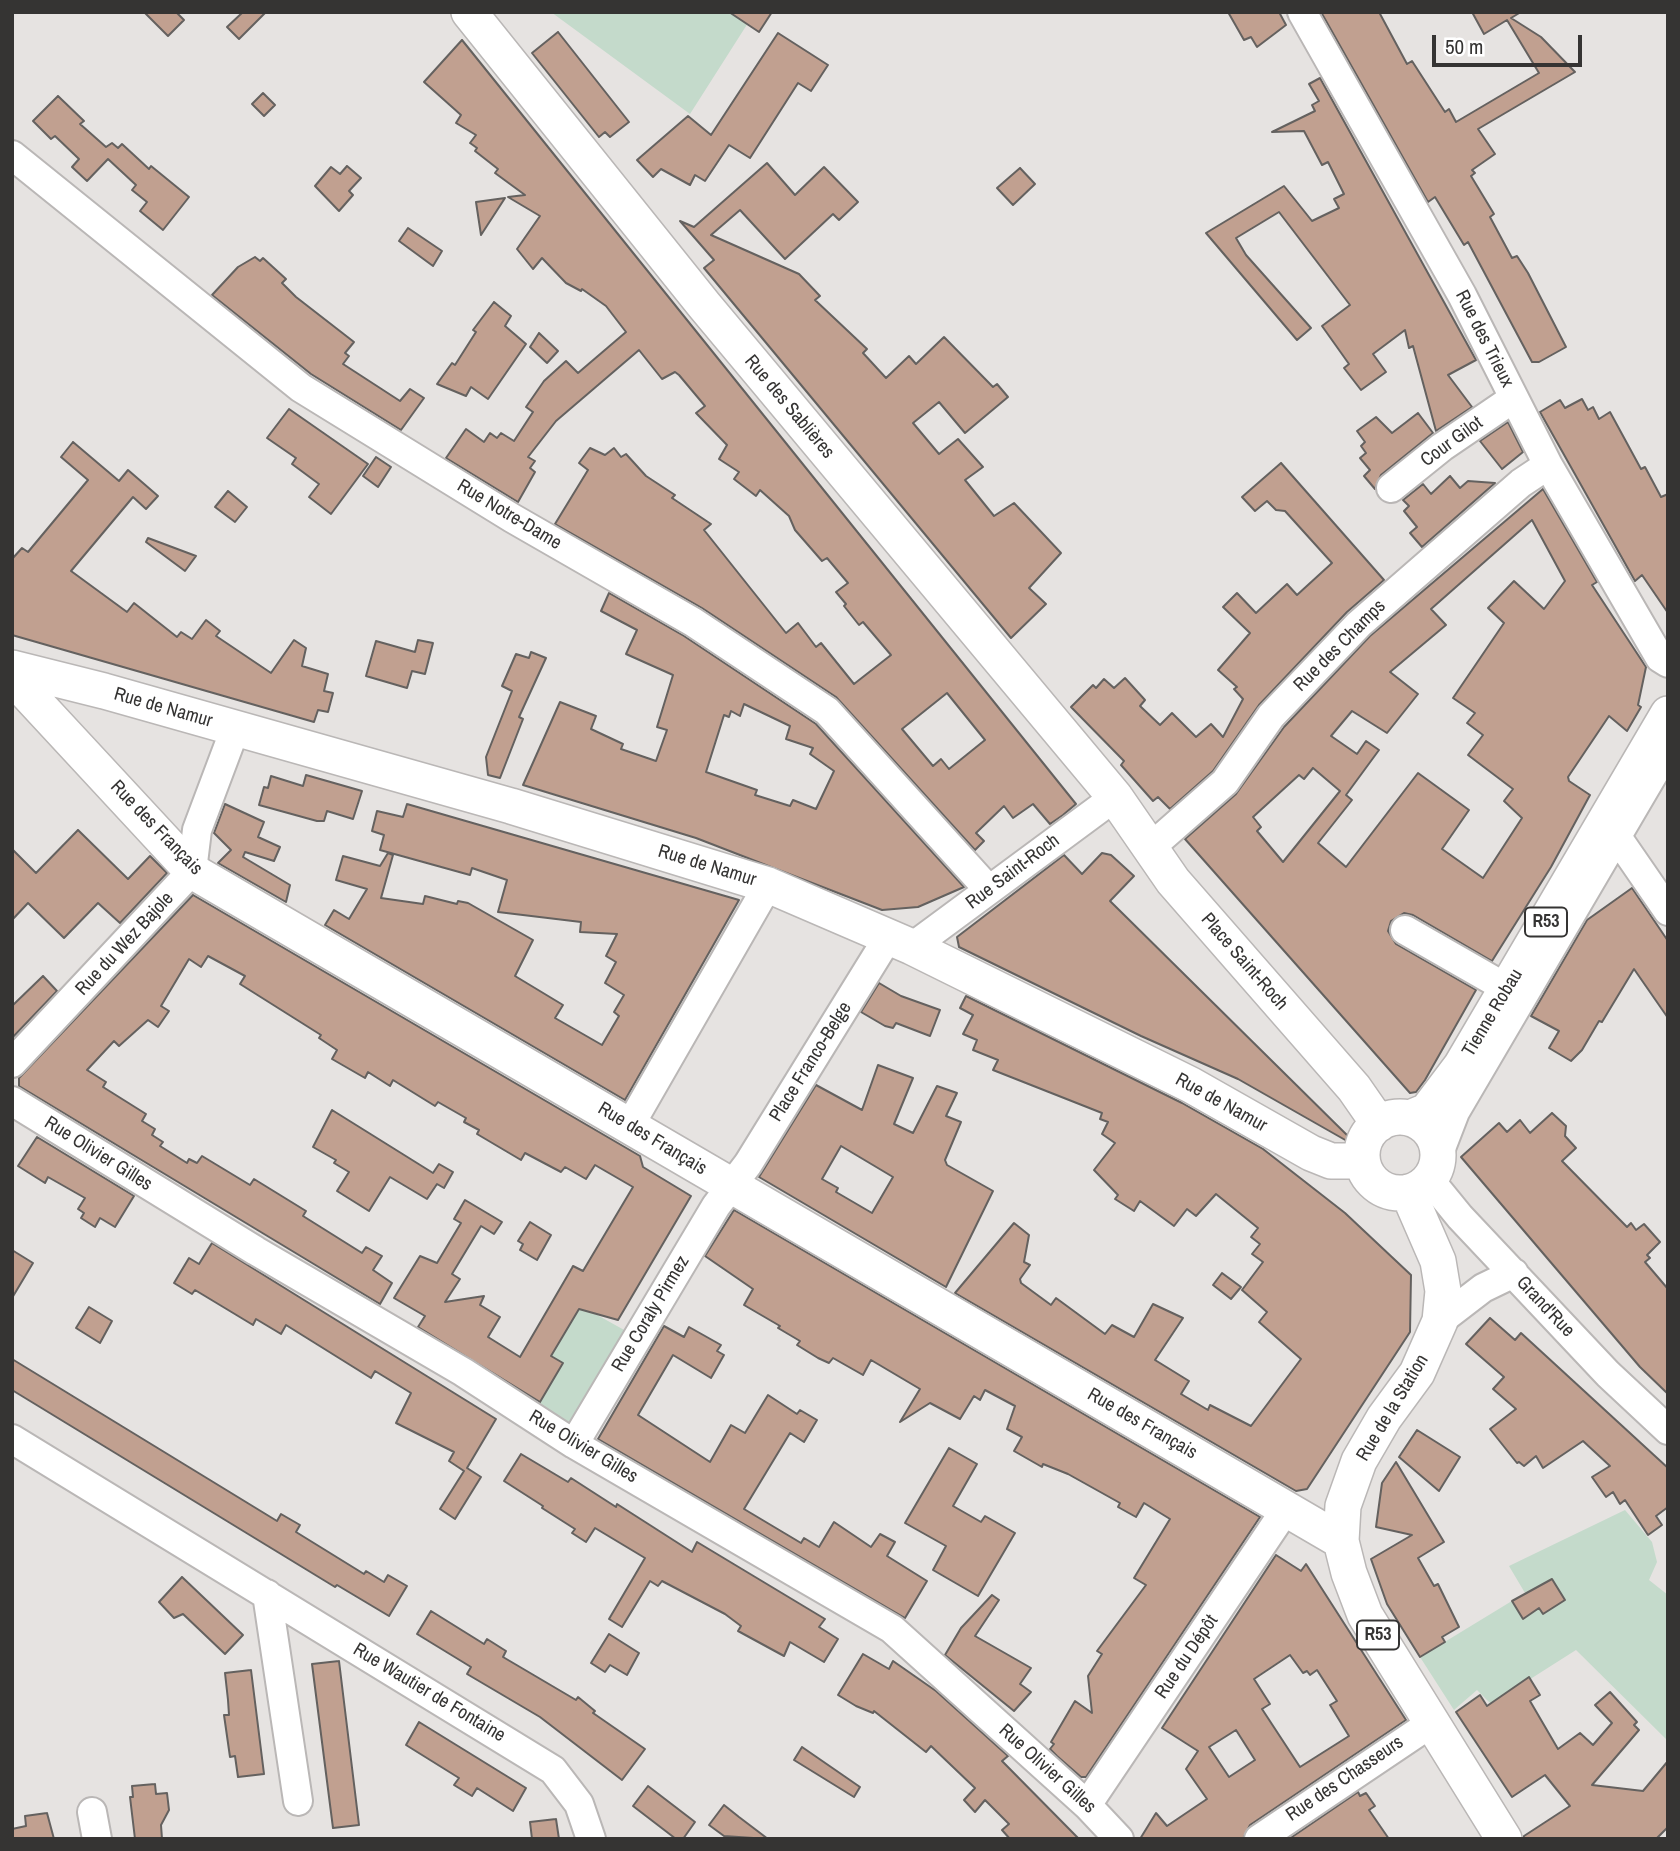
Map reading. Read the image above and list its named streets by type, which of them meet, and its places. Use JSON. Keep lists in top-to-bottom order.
{
  "streets": {
    "main road": [
      "Rue des Sablières",
      "Rue de Namur",
      "Rue des Français",
      "R53",
      "Place Saint-Roch",
      "Tienne Robau",
      "Rue de la Station"
    ],
    "street": [
      "Rue des Trieux",
      "Cour Gilot",
      "Rue Notre-Dame",
      "Rue des Champs",
      "Rue Saint-Roch",
      "Rue du Wez Bajole",
      "Place Franco-Belge",
      "Rue Olivier Gilles",
      "Grand'Rue",
      "Rue Coraly Pirmez",
      "Rue du Dépôt",
      "Rue Wautier de Fontaine",
      "Rue des Chasseurs"
    ]
  },
  "crossings": [
    ["Rue des Trieux", "Cour Gilot"],
    ["Rue des Trieux", "Rue des Champs"],
    ["Rue des Sablières", "Rue Saint-Roch"],
    ["Rue des Sablières", "Place Saint-Roch"],
    ["Rue Notre-Dame", "Rue Saint-Roch"],
    ["Rue des Champs", "Place Saint-Roch"],
    ["Rue de Namur", "Rue Saint-Roch"],
    ["Rue de Namur", "R53"],
    ["Rue de Namur", "Place Saint-Roch"],
    ["Rue de Namur", "Tienne Robau"],
    ["Rue de Namur", "Place Franco-Belge"],
    ["Rue de Namur", "Grand'Rue"],
    ["Rue de Namur", "Rue de la Station"],
    ["Rue des Français", "Rue du Wez Bajole"],
    ["Rue des Français", "Place Franco-Belge"],
    ["Rue des Français", "Rue Coraly Pirmez"],
    ["Rue des Français", "Rue de la Station"],
    ["Rue des Français", "Rue du Dépôt"],
    ["Rue Saint-Roch", "Place Saint-Roch"],
    ["Rue Saint-Roch", "Place Franco-Belge"],
    ["R53", "Place Saint-Roch"],
    ["R53", "Tienne Robau"],
    ["R53", "Grand'Rue"],
    ["R53", "Rue de la Station"],
    ["Place Saint-Roch", "Tienne Robau"],
    ["Place Saint-Roch", "Grand'Rue"],
    ["Place Saint-Roch", "Rue de la Station"],
    ["Tienne Robau", "Grand'Rue"],
    ["Tienne Robau", "Rue de la Station"],
    ["Place Franco-Belge", "Rue Coraly Pirmez"],
    ["Rue Olivier Gilles", "Rue Coraly Pirmez"],
    ["Rue Olivier Gilles", "Rue du Dépôt"],
    ["Grand'Rue", "Rue de la Station"],
    ["Rue de la Station", "Rue des Chasseurs"]
  ],
  "scale_bar": "50 m"
}
